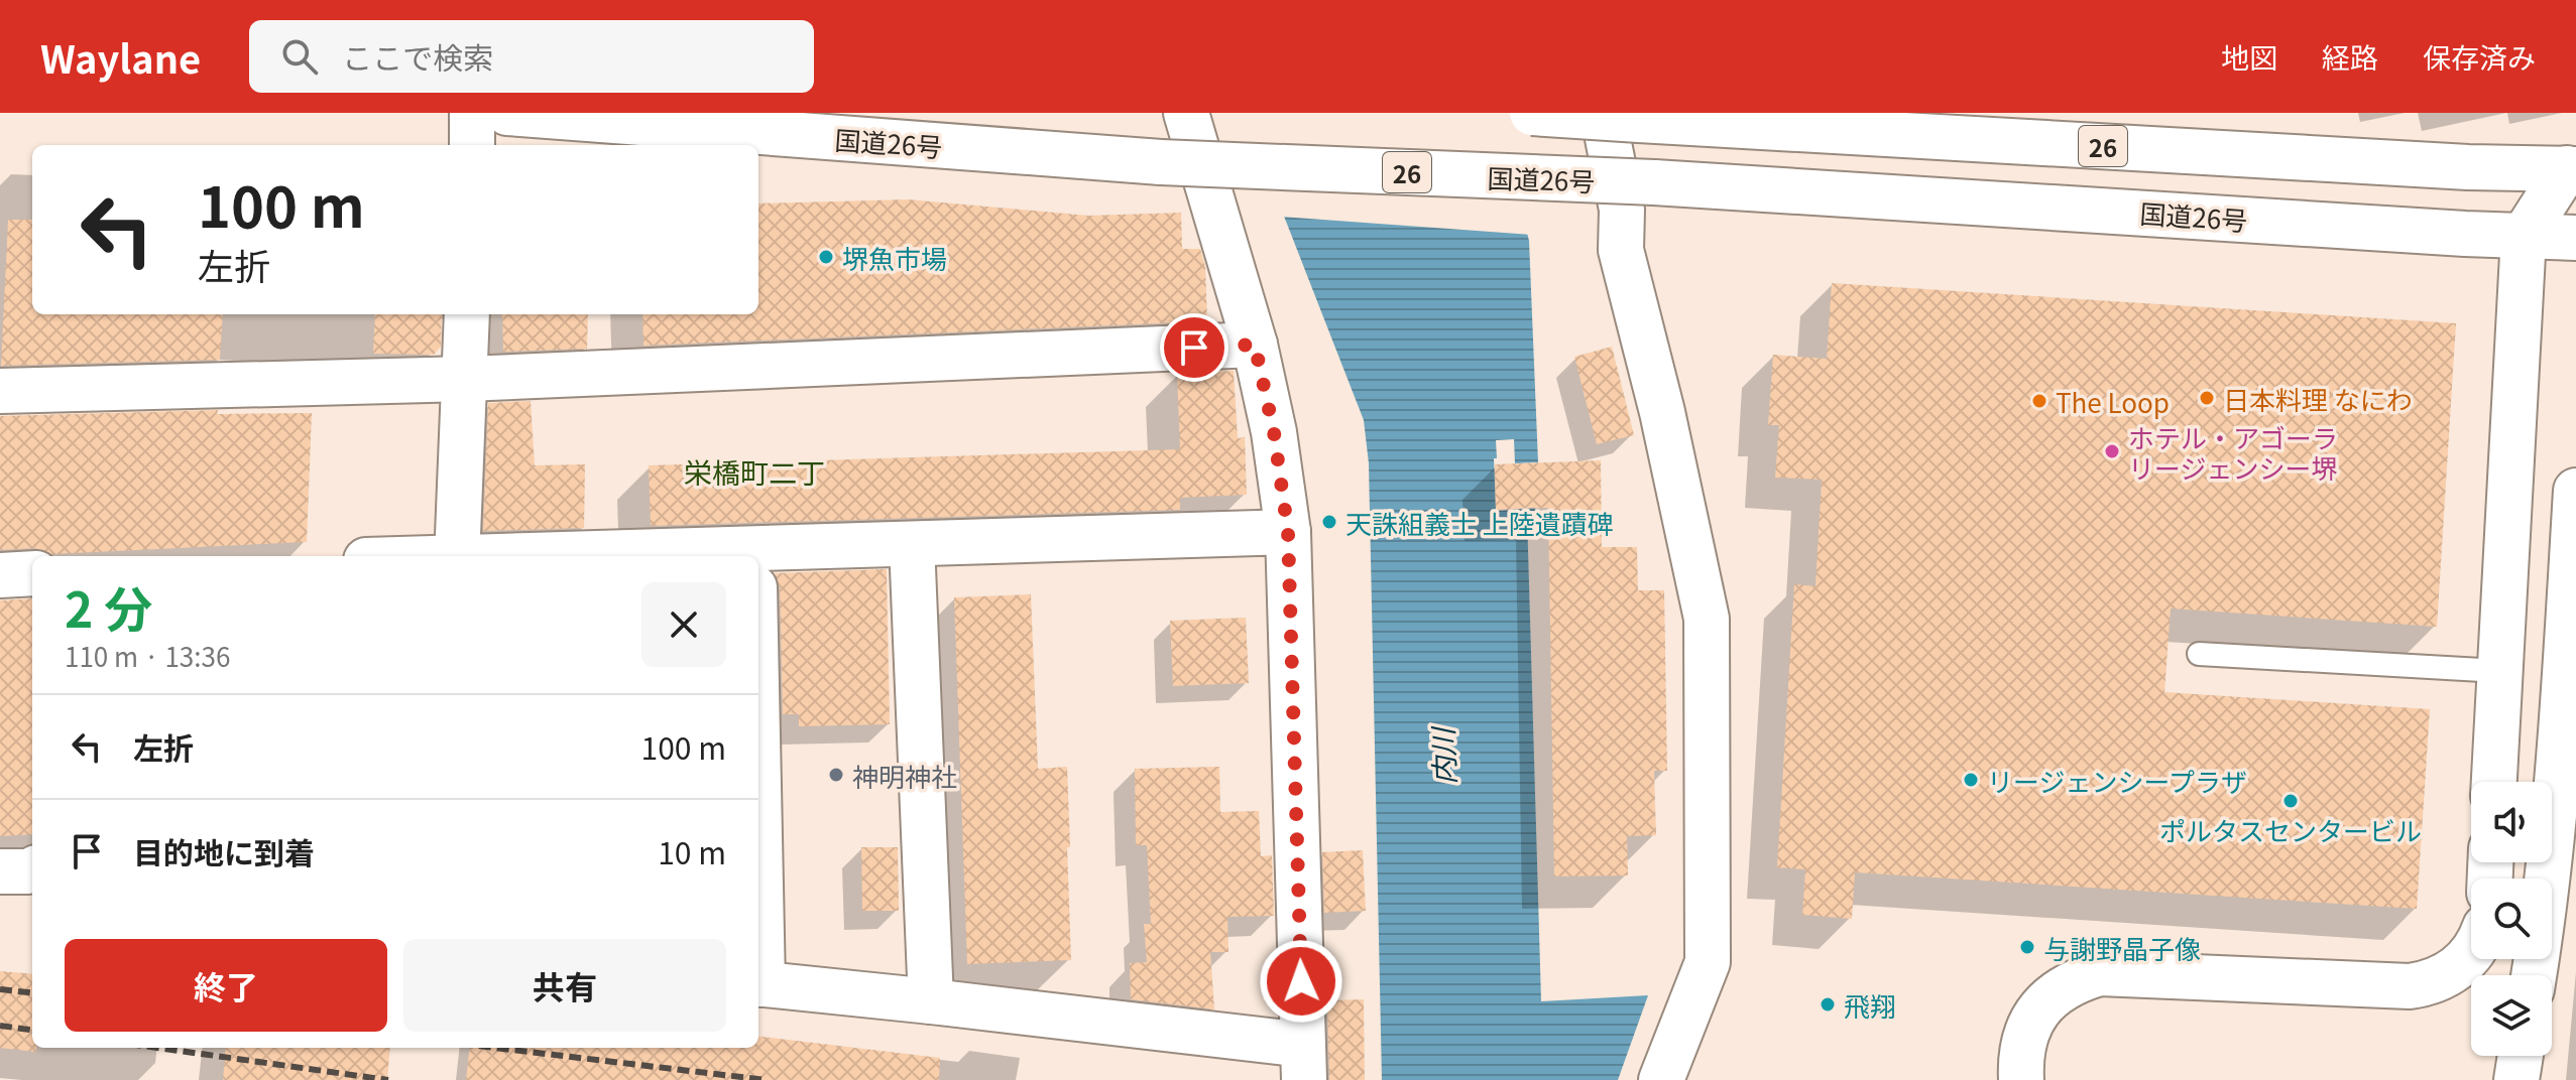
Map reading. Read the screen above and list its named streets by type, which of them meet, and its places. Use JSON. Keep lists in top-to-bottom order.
{
  "streets": {
    "main road": ["国道26号", "26"]
  },
  "districts": ["栄橋町二丁"],
  "water": ["内川"],
  "places": [
    "堺魚市場",
    "日本料理 なにわ",
    "The Loop",
    "ホテル・アゴーラ リージェンシー堺",
    "天誅組義士 上陸遺蹟碑",
    "神明神社",
    "リージェンシープラザ",
    "ポルタスセンタービル",
    "与謝野晶子像",
    "飛翔"
  ],
  "page": {
    "header": "Waylane",
    "search": "ここで検索",
    "nav": ["地図", "経路", "保存済み"],
    "turn": ["100 m", "左折"],
    "heading": ["2 分", "110 m · 13:36"],
    "list": [
      {
        "name": "左折",
        "value": "100 m"
      },
      {
        "name": "目的地に到着",
        "value": "10 m"
      }
    ],
    "buttons": ["終了", "共有"]
  }
}
